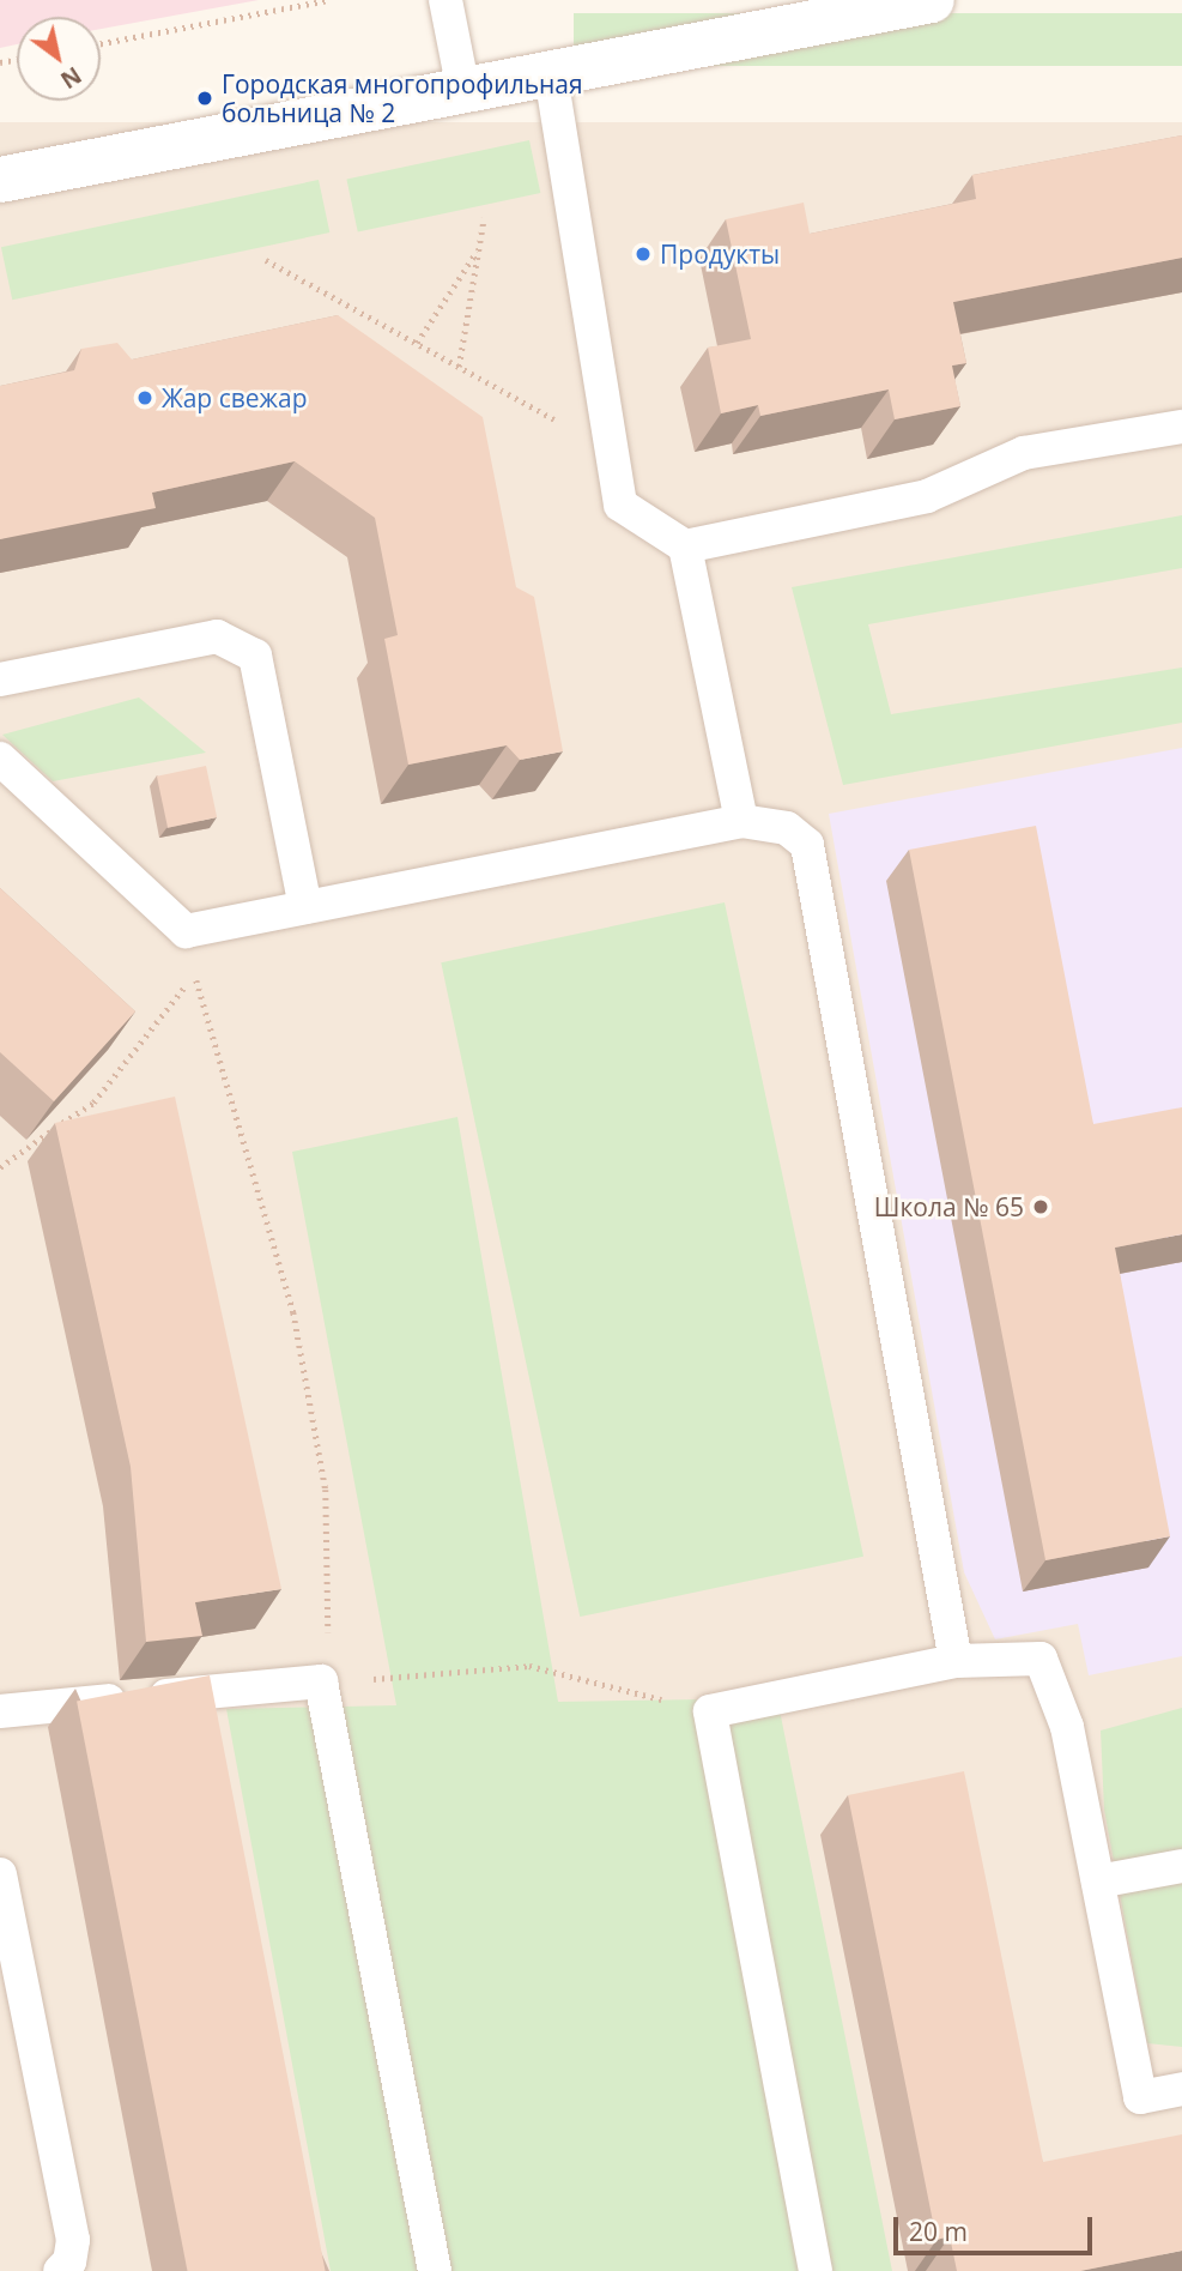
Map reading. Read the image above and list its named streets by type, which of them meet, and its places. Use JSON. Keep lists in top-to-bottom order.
{
  "places": [
    "Городская многопрофильная больница № 2",
    "Продукты",
    "Жар свежар",
    "Школа № 65"
  ],
  "scale_bar": "20 m",
  "north": "bottom right"
}
